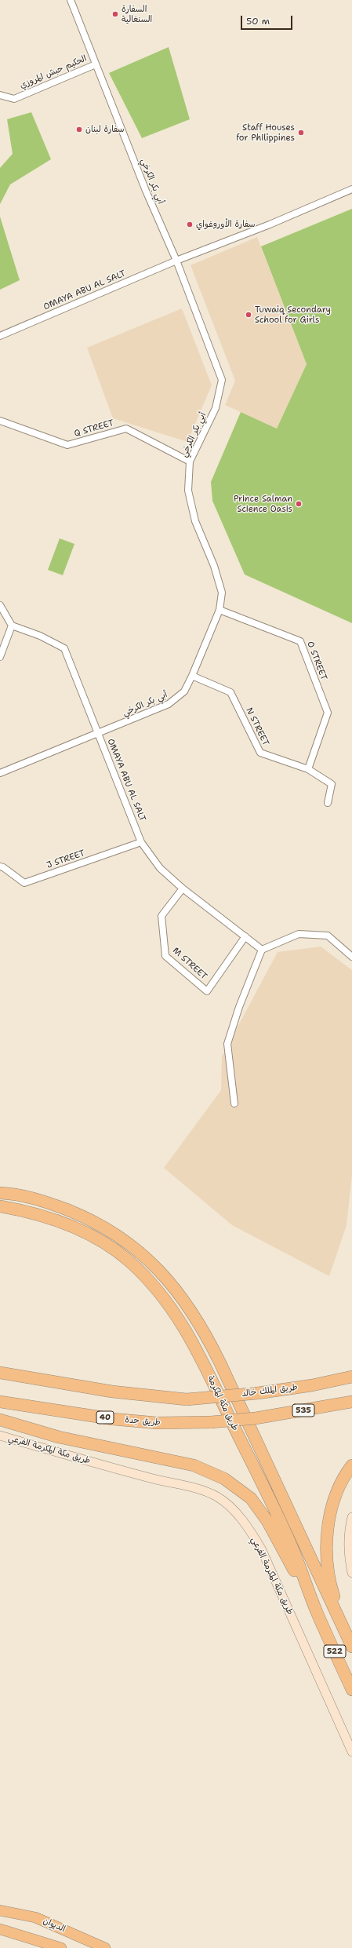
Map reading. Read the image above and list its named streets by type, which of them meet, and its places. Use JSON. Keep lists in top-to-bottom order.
{
  "streets": {
    "highway": [
      "طريق الملك خالد",
      "طريق مكة المكرمة",
      "535",
      "40",
      "طريق جدة",
      "522"
    ],
    "main road": ["الديوان"],
    "street": [
      "الحكيم حبش المروزي",
      "أبي بكر الكرخي",
      "OMAYA ABU AL SALT",
      "Q STREET",
      "O STREET",
      "N STREET",
      "J STREET",
      "M STREET",
      "طريق مكة المكرمة الفرعي"
    ]
  },
  "crossings": [
    ["الحكيم حبش المروزي", "أبي بكر الكرخي"],
    ["أبي بكر الكرخي", "OMAYA ABU AL SALT"],
    ["أبي بكر الكرخي", "Q STREET"],
    ["أبي بكر الكرخي", "O STREET"],
    ["أبي بكر الكرخي", "N STREET"],
    ["OMAYA ABU AL SALT", "J STREET"],
    ["OMAYA ABU AL SALT", "M STREET"],
    ["O STREET", "N STREET"],
    ["535", "طريق جدة"]
  ],
  "places": [
    "السفارة السنغالية",
    "سفارة لبنان",
    "Staff Houses for Philippines",
    "سفارة الأوروغواي",
    "Tuwaiq Secondary School for Girls",
    "Prince Salman Science Oasis"
  ],
  "scale_bar": "50 m"
}
